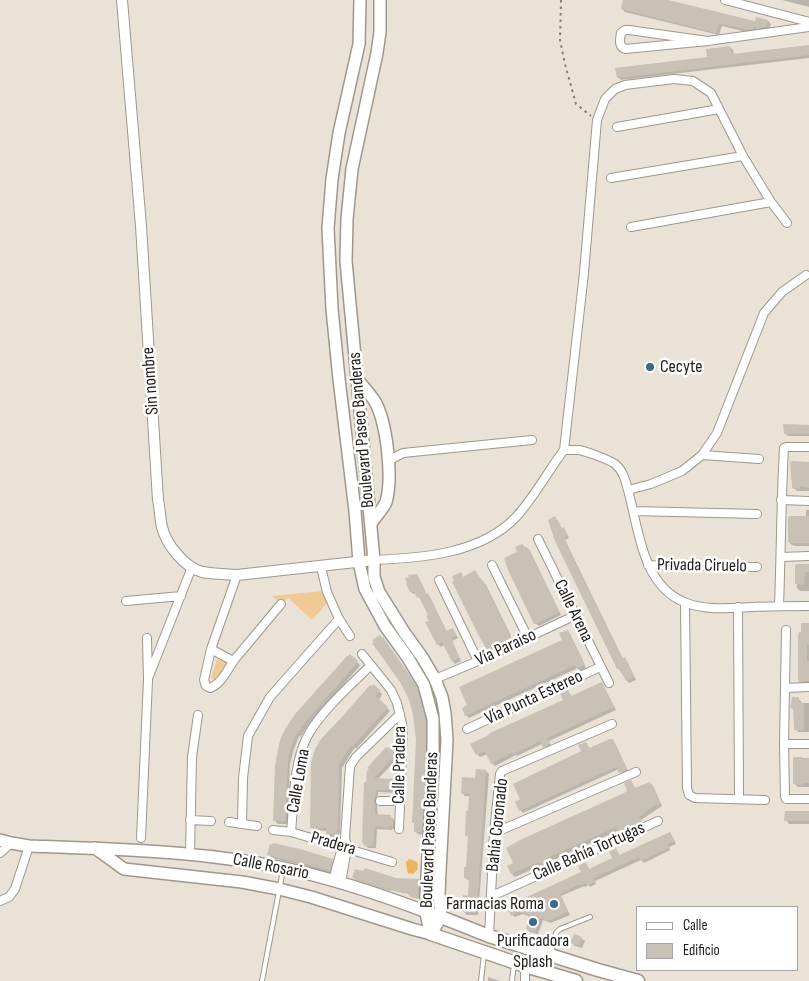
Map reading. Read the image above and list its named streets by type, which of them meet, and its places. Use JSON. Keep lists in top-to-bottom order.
{
  "streets": {
    "main road": ["Boulevard Paseo Banderas", "Calle Rosario"],
    "street": [
      "Sin nombre",
      "Privada Ciruelo",
      "Calle Arena",
      "Vía Paraiso",
      "Vía Punta Estereo",
      "Calle Pradera",
      "Calle Loma",
      "Bahía Coronado",
      "Pradera",
      "Calle Bahía Tortugas"
    ]
  },
  "crossings": [
    ["Sin nombre", "Boulevard Paseo Banderas"],
    ["Boulevard Paseo Banderas", "Vía Paraiso"],
    ["Boulevard Paseo Banderas", "Calle Rosario"],
    ["Calle Arena", "Vía Paraiso"],
    ["Calle Arena", "Vía Punta Estereo"],
    ["Calle Pradera", "Calle Loma"],
    ["Calle Loma", "Pradera"],
    ["Bahía Coronado", "Calle Bahía Tortugas"]
  ],
  "places": ["Cecyte", "Farmacias Roma", "Purificadora Splash"],
  "legend": ["Calle", "Edificio"]
}
